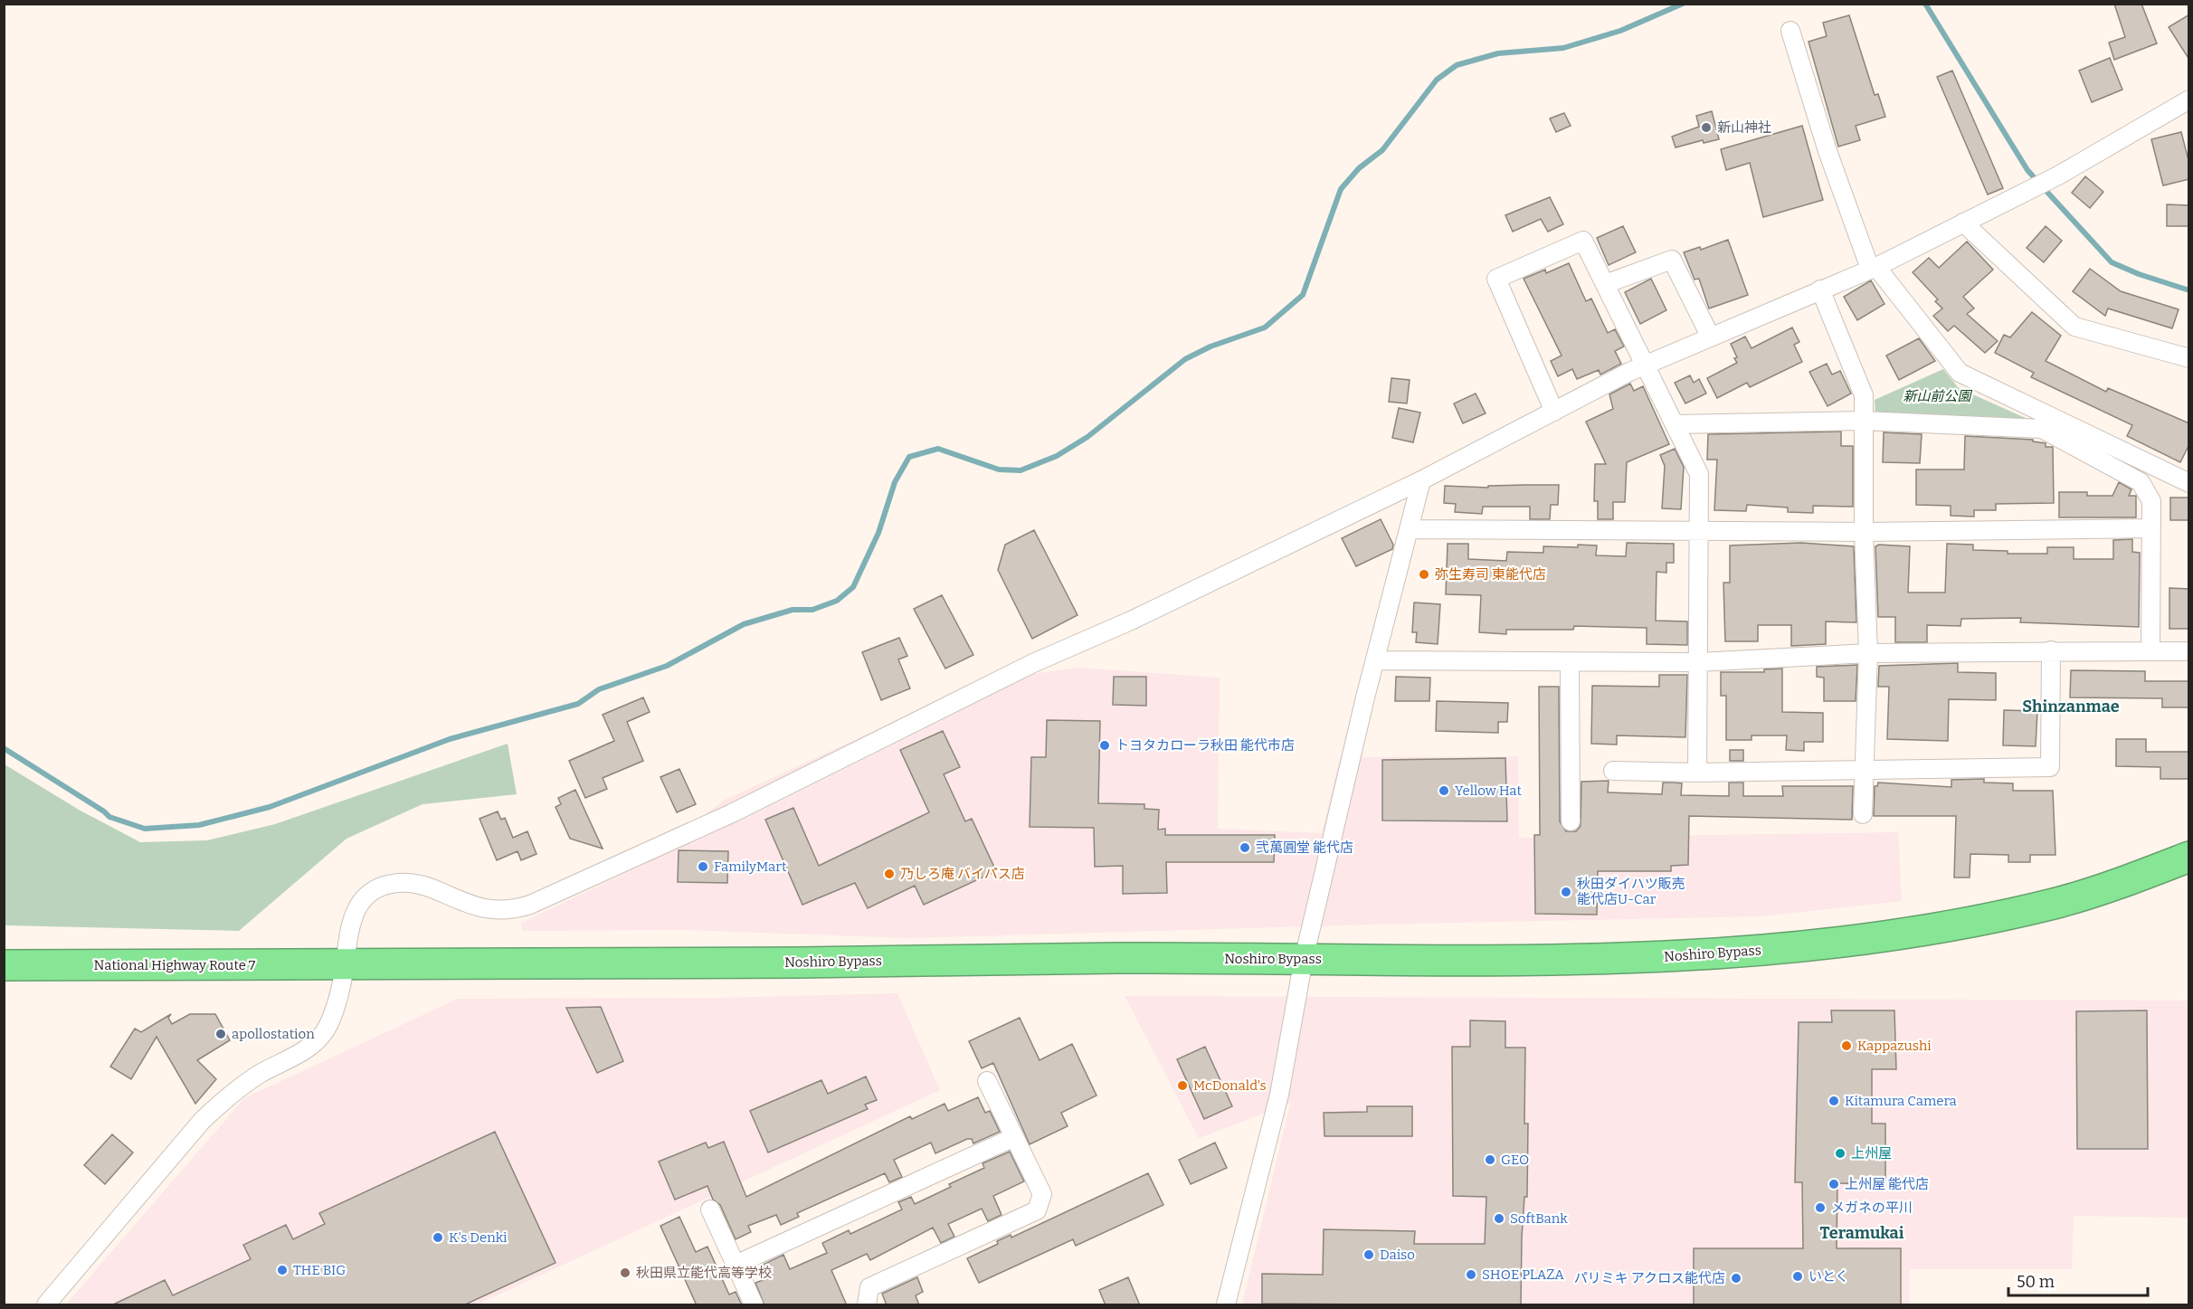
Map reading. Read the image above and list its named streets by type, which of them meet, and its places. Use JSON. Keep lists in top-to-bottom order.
{
  "streets": {
    "highway": ["Noshiro Bypass", "National Highway Route 7"]
  },
  "crossings": [
    ["Noshiro Bypass", "National Highway Route 7"]
  ],
  "districts": ["Shinzanmae", "Teramukai"],
  "parks": ["新山前公園"],
  "places": [
    "新山神社",
    "弥生寿司 東能代店",
    "トヨタカローラ秋田 能代市店",
    "Yellow Hat",
    "弐萬圓堂 能代店",
    "FamilyMart",
    "乃しろ庵 バイパス店",
    "秋田ダイハツ販売 能代店U-Car",
    "apollostation",
    "Kappazushi",
    "McDonald's",
    "Kitamura Camera",
    "上州屋",
    "GEO",
    "上州屋 能代店",
    "メガネの平川",
    "SoftBank",
    "K's Denki",
    "Daiso",
    "THE BIG",
    "秋田県立能代高等学校",
    "SHOE PLAZA",
    "いとく",
    "パリミキ アクロス能代店"
  ],
  "scale_bar": "50 m"
}
